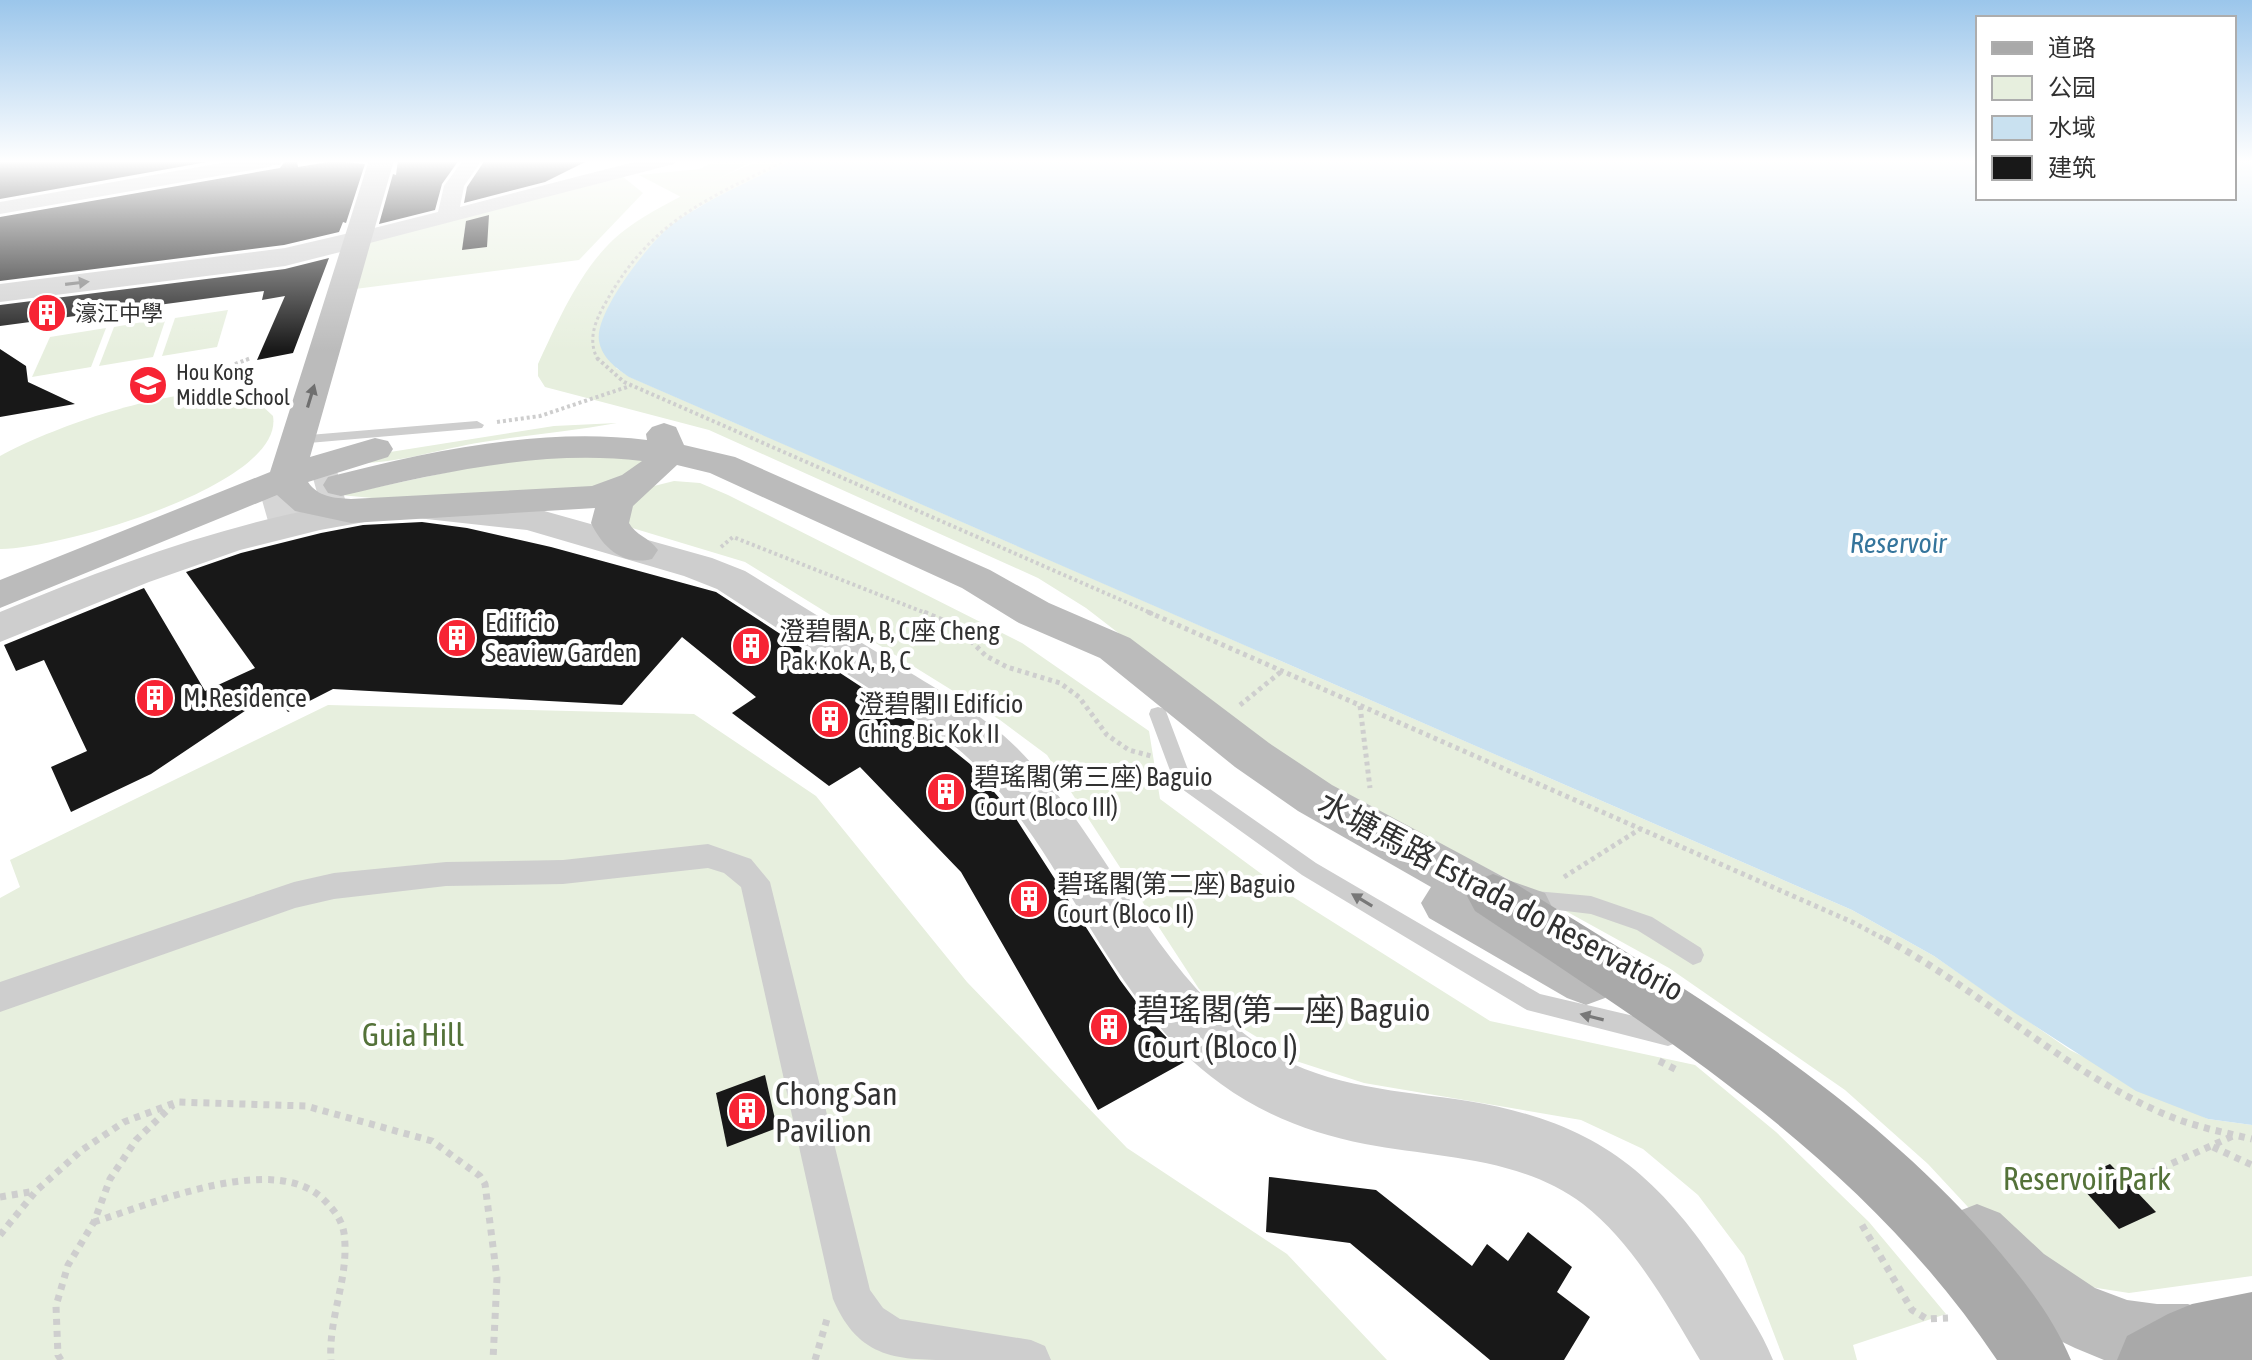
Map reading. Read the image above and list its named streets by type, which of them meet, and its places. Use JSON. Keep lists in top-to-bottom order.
{
  "streets": {
    "main road": ["水塘馬路 Estrada do Reservatório"]
  },
  "water": ["Reservoir"],
  "parks": ["Guia Hill", "Reservoir Park"],
  "places": {
    "building": [
      "濠江中學",
      "Edifício Seaview Garden",
      "澄碧閣A, B, C座 Cheng Pak Kok A, B, C",
      "M. Residence",
      "澄碧閣II Edifício Ching Bic Kok II",
      "碧瑤閣(第三座) Baguio Court (Bloco III)",
      "碧瑤閣(第二座) Baguio Court (Bloco II)",
      "碧瑤閣(第一座) Baguio Court (Bloco I)",
      "Chong San Pavilion"
    ],
    "school or university": ["Hou Kong Middle School"]
  },
  "legend": [
    "道路",
    "公园",
    "水域",
    "建筑"
  ]
}
